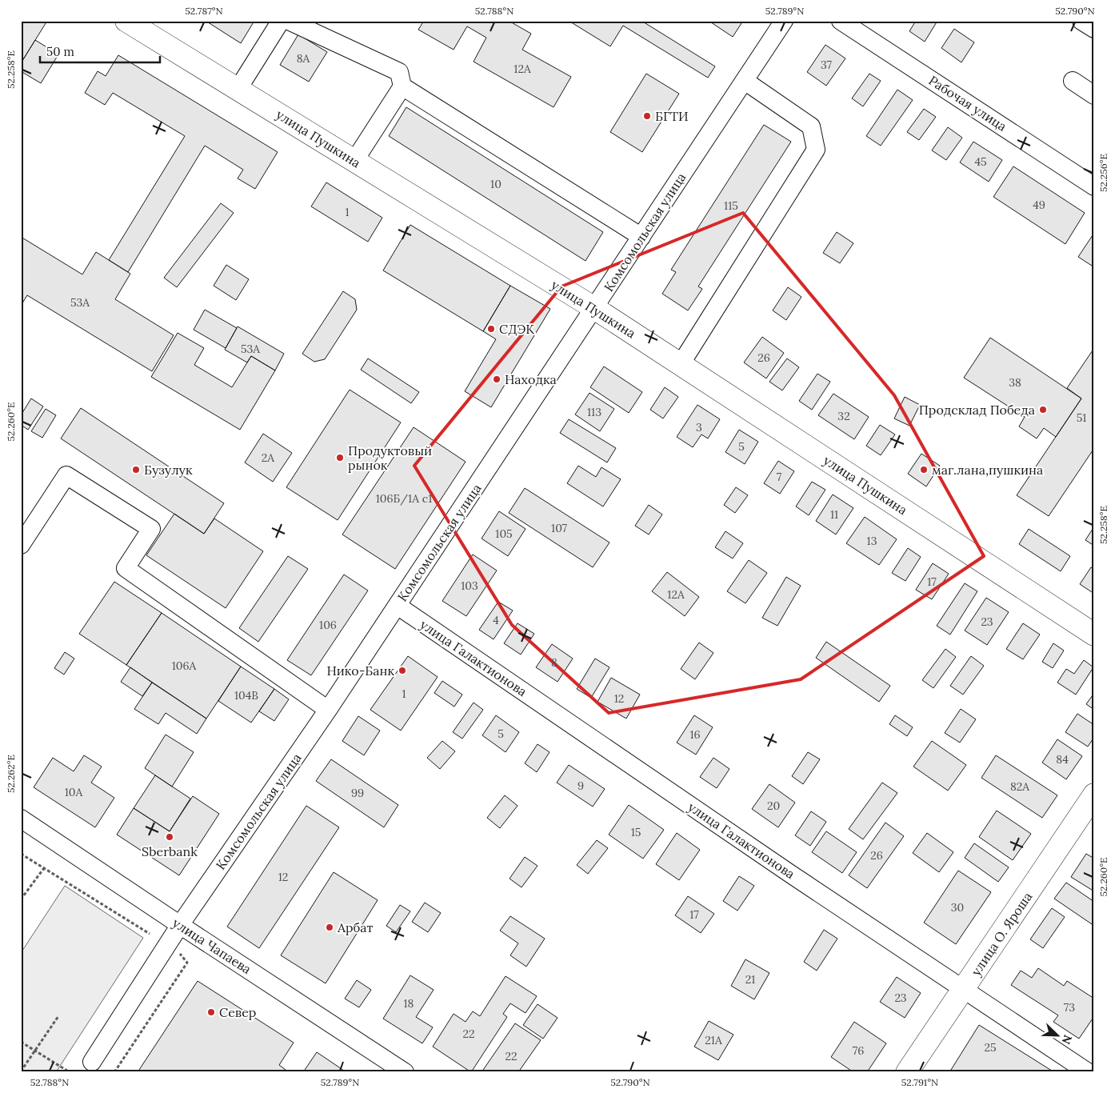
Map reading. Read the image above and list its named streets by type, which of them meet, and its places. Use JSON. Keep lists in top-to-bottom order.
{
  "streets": {
    "main road": ["улица Пушкина", "улица О. Яроша"],
    "street": [
      "Рабочая улица",
      "Комсомольская улица",
      "улица Галактионова",
      "улица Чапаева"
    ]
  },
  "crossings": [
    ["улица Пушкина", "Комсомольская улица"],
    ["Комсомольская улица", "улица Галактионова"],
    ["Комсомольская улица", "улица Чапаева"],
    ["улица Галактионова", "улица О. Яроша"]
  ],
  "places": [
    "БГТИ",
    "СДЭК",
    "Находка",
    "Продсклад Победа",
    "Продуктовый рынок",
    "Бузулук",
    "маг.лана,пушкина",
    "Нико-Банк",
    "Sberbank",
    "Арбат",
    "Север"
  ],
  "house_numbers": [
    "8А",
    "37",
    "12А",
    "45",
    "10",
    "49",
    "115",
    "1",
    "53А",
    "53А",
    "26",
    "38",
    "113",
    "32",
    "51",
    "3",
    "5",
    "2А",
    "7",
    "106Б/1А с1",
    "11",
    "107",
    "105",
    "13",
    "17",
    "103",
    "12А",
    "4",
    "23",
    "106",
    "8",
    "106А",
    "1",
    "104В",
    "12",
    "5",
    "16",
    "84",
    "9",
    "82А",
    "10А",
    "99",
    "20",
    "15",
    "26",
    "12",
    "30",
    "17",
    "21",
    "23",
    "18",
    "73",
    "22",
    "21А",
    "25",
    "76",
    "22"
  ],
  "scale_bar": "50 m",
  "north": "bottom right",
  "coordinates": [
    "52.787°N",
    "52.788°N",
    "52.789°N",
    "52.790°N",
    "52.258°E",
    "52.256°E",
    "52.260°E",
    "52.262°E",
    "52.791°N"
  ]
}
